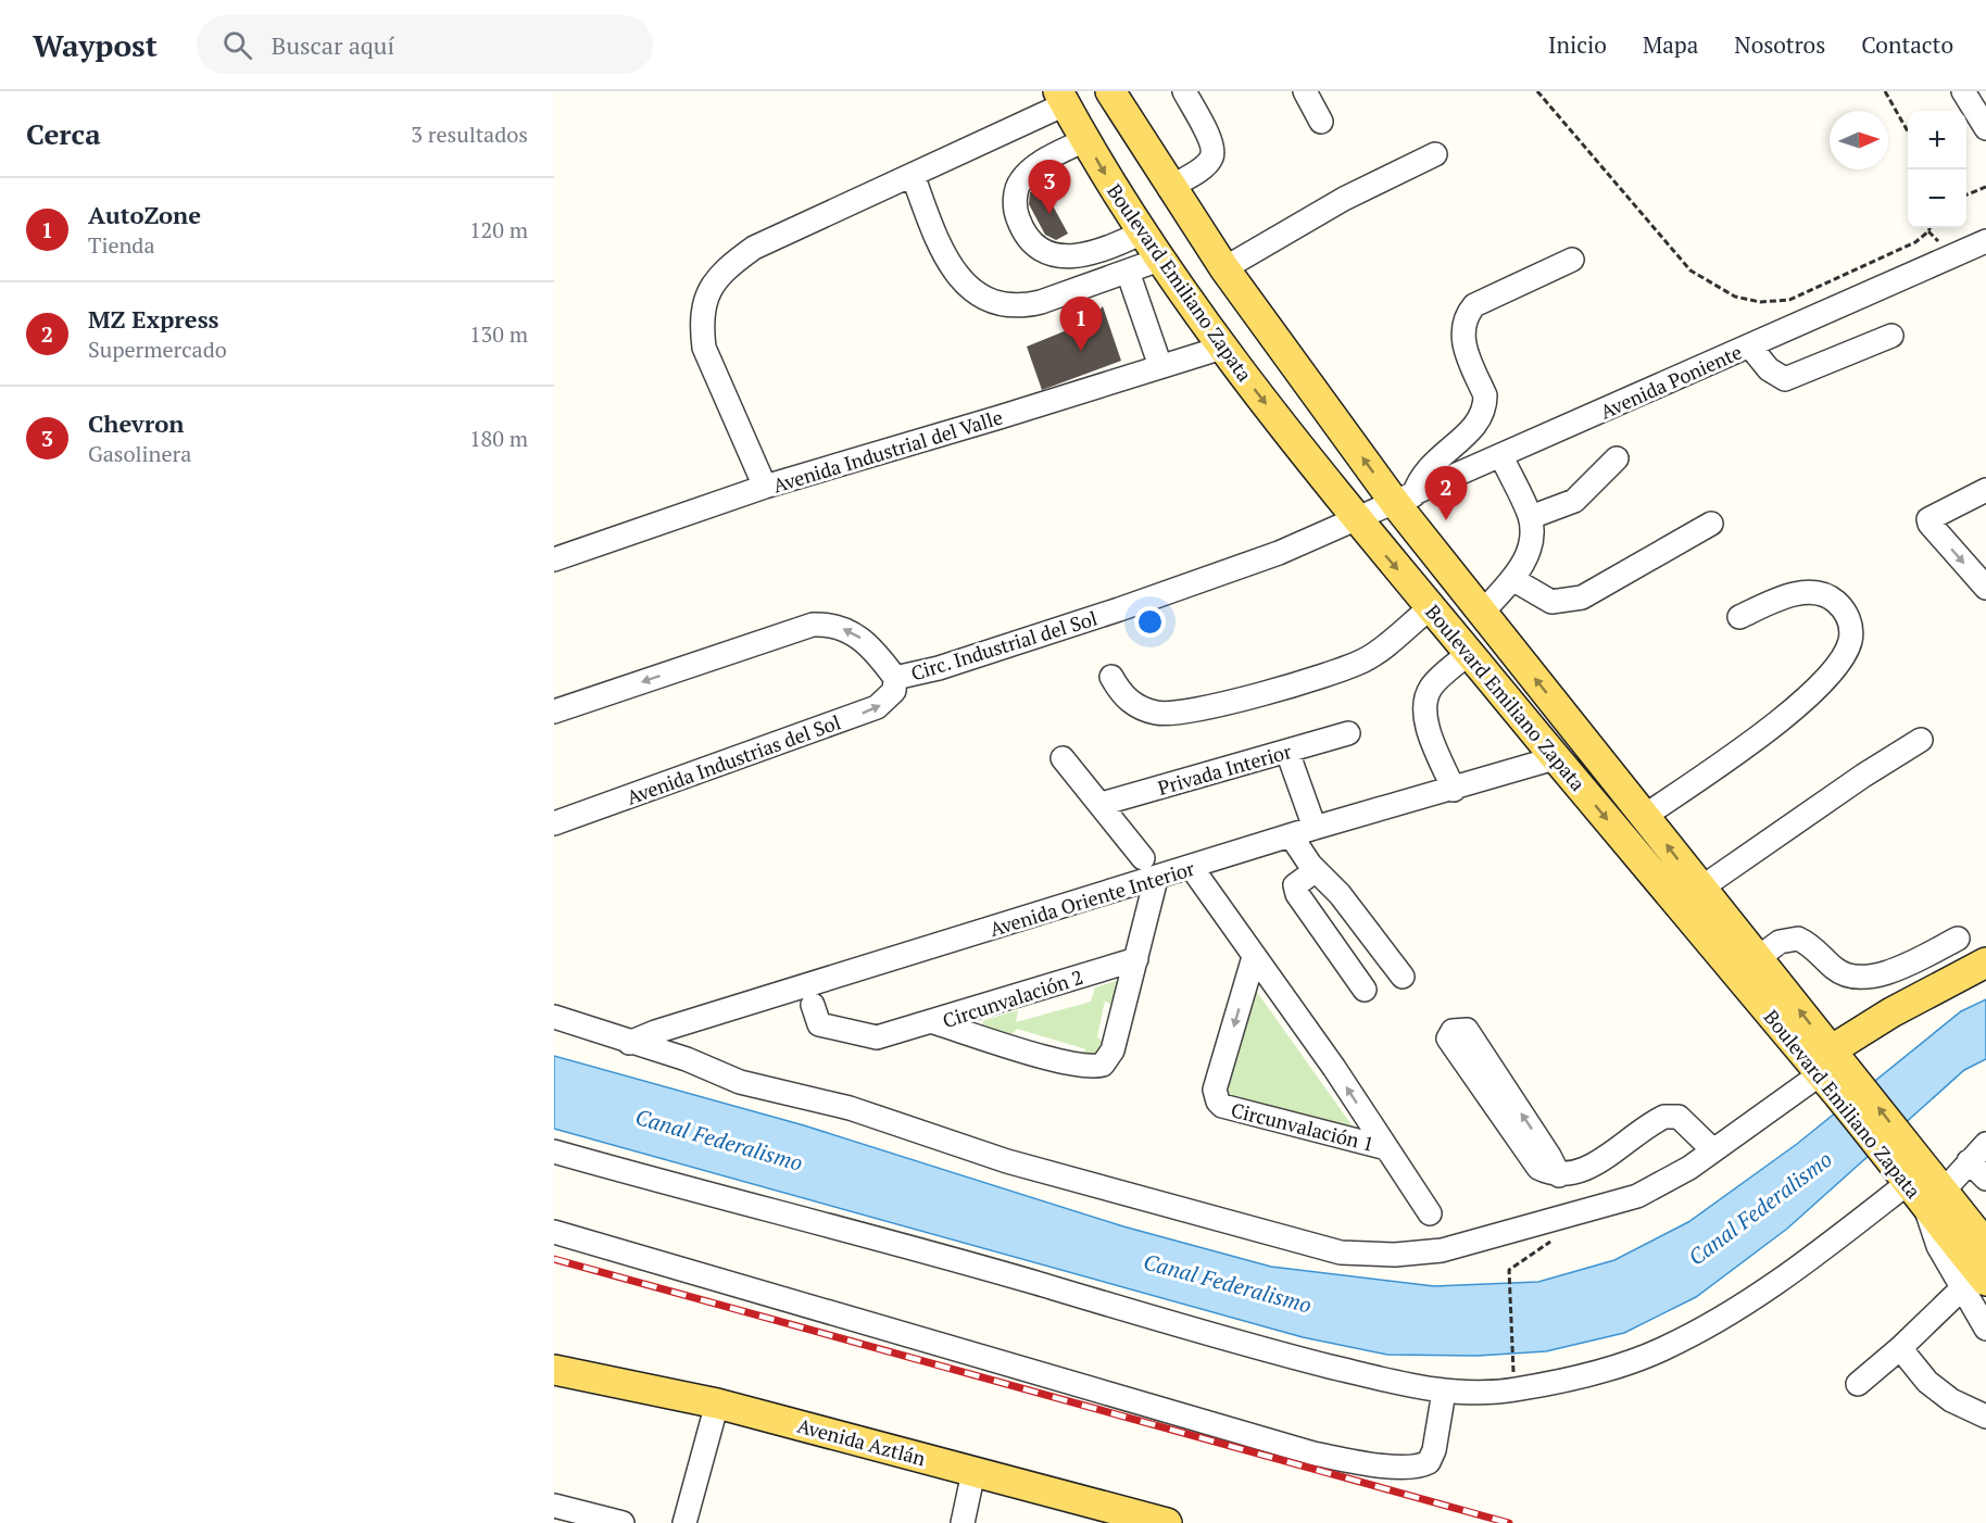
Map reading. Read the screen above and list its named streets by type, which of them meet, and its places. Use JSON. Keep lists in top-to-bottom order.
{
  "streets": {
    "main road": ["Boulevard Emiliano Zapata", "Avenida Aztlán"],
    "street": [
      "Avenida Poniente",
      "Avenida Industrial del Valle",
      "Circ. Industrial del Sol",
      "Avenida Industrias del Sol",
      "Privada Interior",
      "Avenida Oriente Interior",
      "Circunvalación 2",
      "Circunvalación 1"
    ]
  },
  "crossings": [
    ["Boulevard Emiliano Zapata", "Avenida Poniente"],
    ["Boulevard Emiliano Zapata", "Avenida Industrial del Valle"],
    ["Boulevard Emiliano Zapata", "Circ. Industrial del Sol"],
    ["Boulevard Emiliano Zapata", "Avenida Oriente Interior"],
    ["Avenida Poniente", "Circ. Industrial del Sol"],
    ["Circ. Industrial del Sol", "Avenida Industrias del Sol"],
    ["Avenida Oriente Interior", "Circunvalación 2"],
    ["Avenida Oriente Interior", "Circunvalación 1"]
  ],
  "one_way": ["Circ. Industrial del Sol", "Avenida Industrias del Sol"],
  "water": ["Canal Federalismo"],
  "north": "right",
  "page": {
    "header": "Waypost",
    "search": "Buscar aquí",
    "nav": [
      "Inicio",
      "Mapa",
      "Nosotros",
      "Contacto"
    ],
    "heading": ["Cerca", "3 resultados"],
    "map_buttons": ["+", "−"],
    "pins": ["3", "1", "2"],
    "list": [
      {
        "mark": "1",
        "name": "AutoZone",
        "note": "Tienda",
        "value": "120 m"
      },
      {
        "mark": "2",
        "name": "MZ Express",
        "note": "Supermercado",
        "value": "130 m"
      },
      {
        "mark": "3",
        "name": "Chevron",
        "note": "Gasolinera",
        "value": "180 m"
      }
    ]
  }
}
